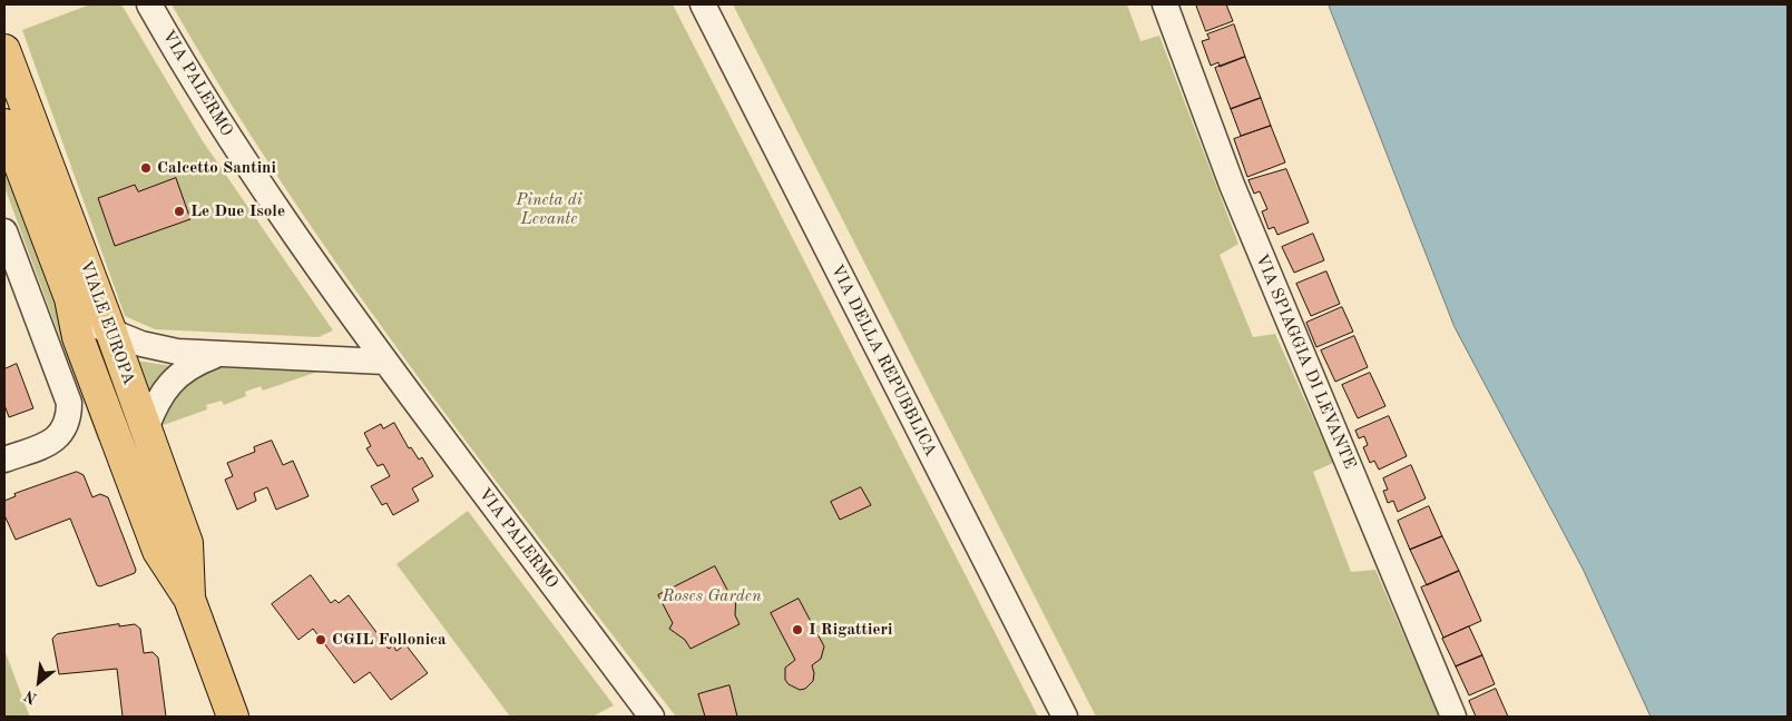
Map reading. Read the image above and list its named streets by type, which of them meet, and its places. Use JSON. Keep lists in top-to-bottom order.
{
  "streets": {
    "main road": ["VIALE EUROPA"],
    "street": ["VIA PALERMO", "VIA DELLA REPUBBLICA", "VIA SPIAGGIA DI LEVANTE"]
  },
  "parks": ["Pineta di Levante", "Roses Garden"],
  "places": [
    "Calcetto Santini",
    "Le Due Isole",
    "I Rigattieri",
    "CGIL Follonica"
  ],
  "north": "bottom left"
}
